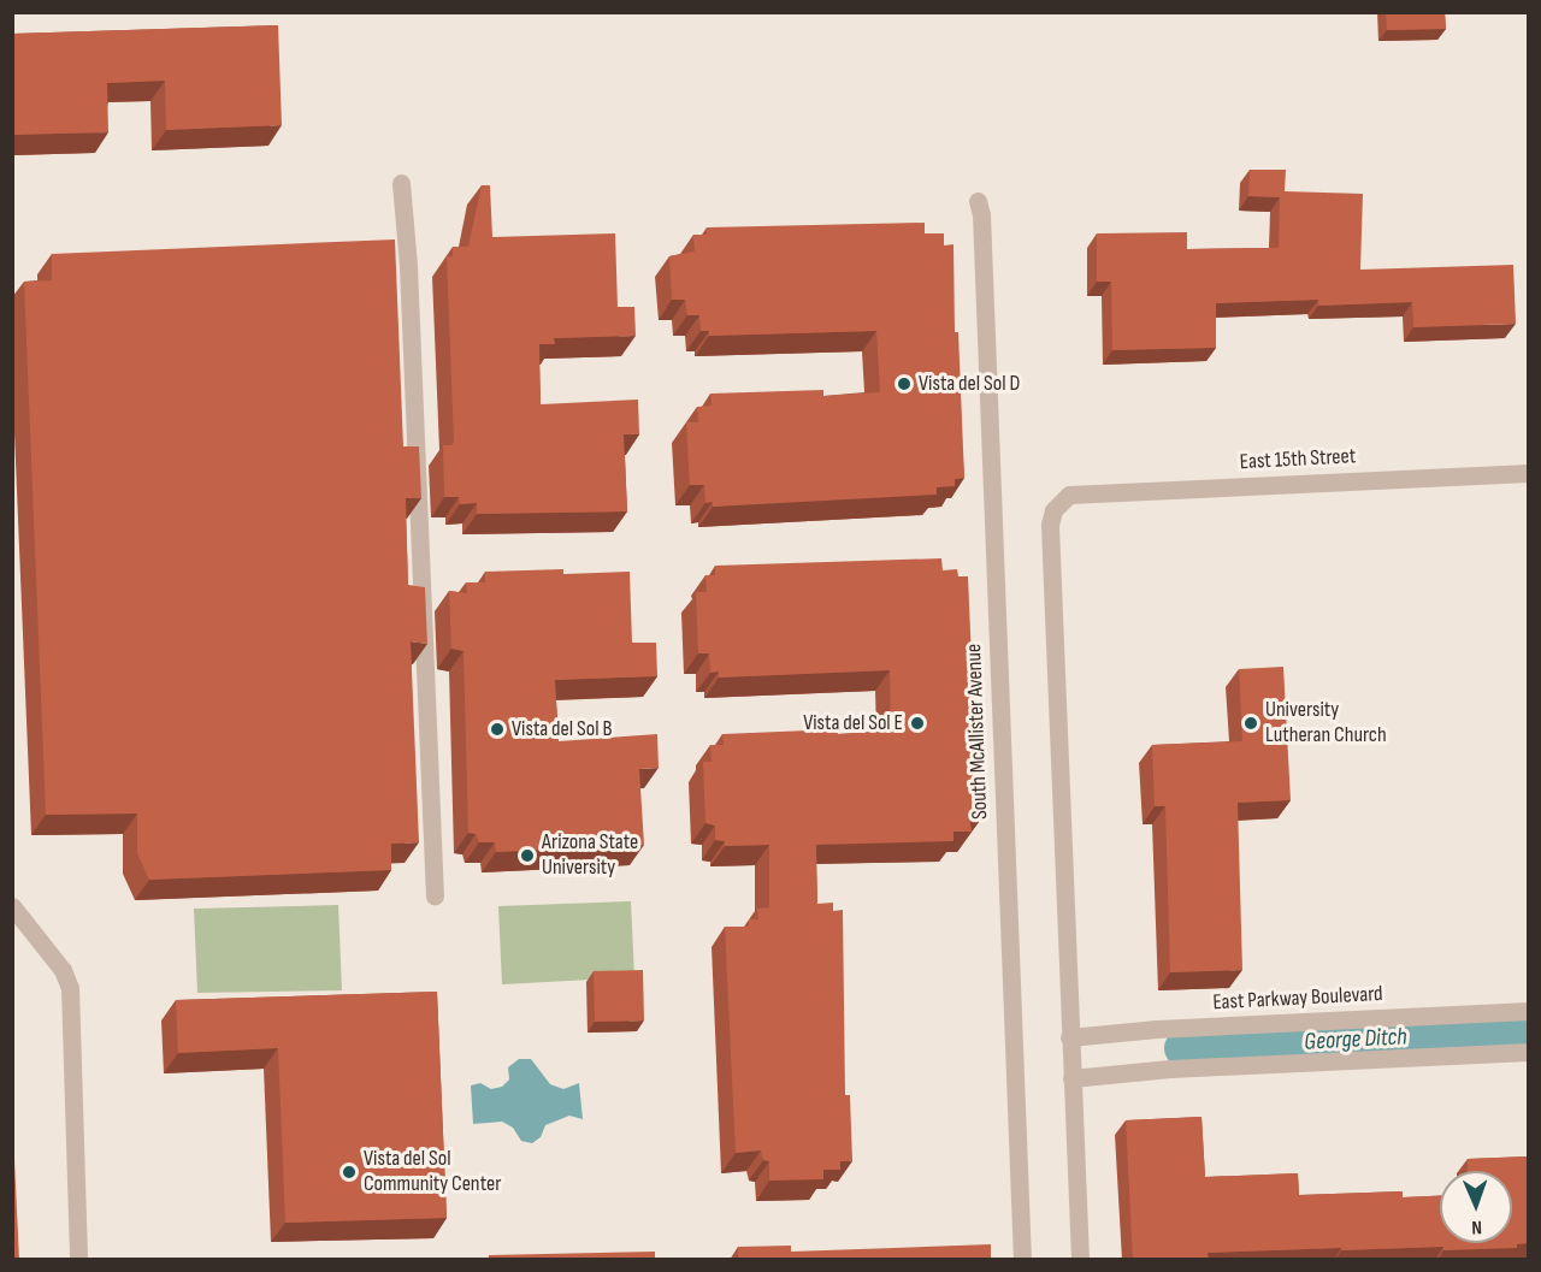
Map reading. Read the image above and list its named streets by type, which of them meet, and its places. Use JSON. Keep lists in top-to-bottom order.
{
  "streets": {
    "street": ["East 15th Street", "South McAllister Avenue", "East Parkway Boulevard"]
  },
  "crossings": [
    ["East 15th Street", "East Parkway Boulevard"]
  ],
  "water": ["George Ditch"],
  "places": [
    "Vista del Sol D",
    "Vista del Sol E",
    "University Lutheran Church",
    "Vista del Sol B",
    "Arizona State University",
    "Vista del Sol Community Center"
  ],
  "north": "bottom"
}
